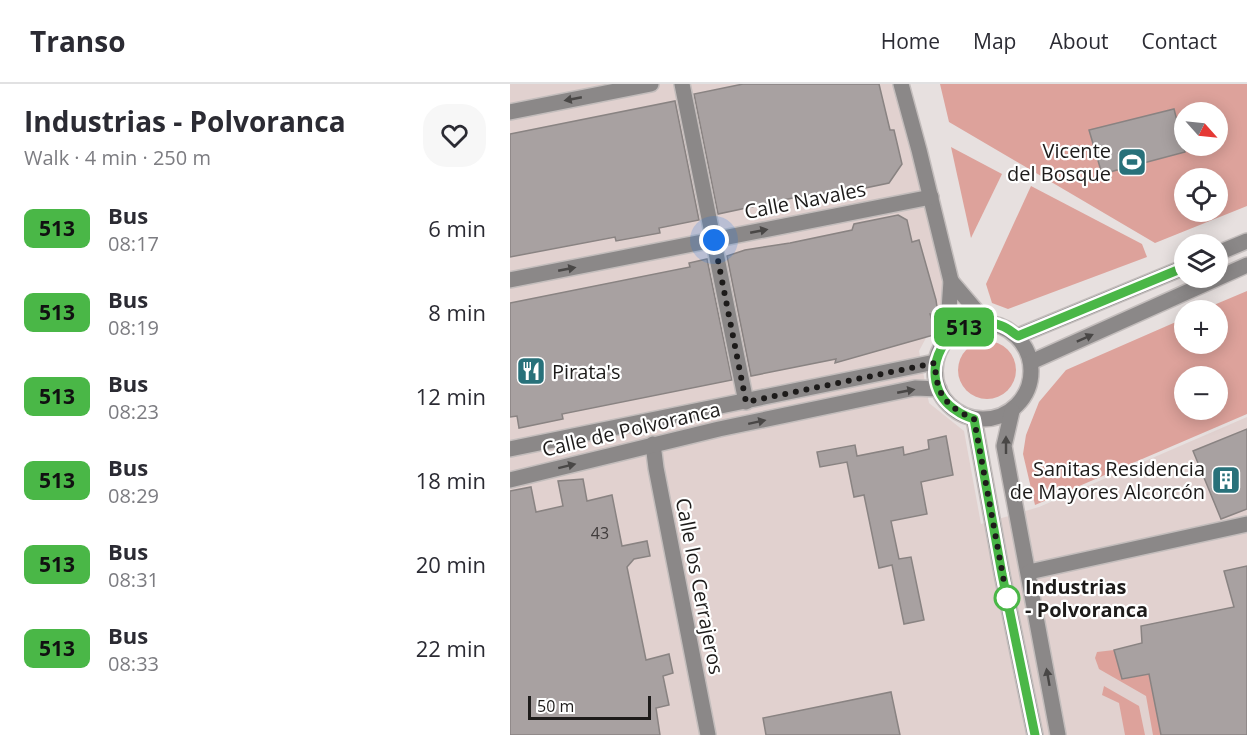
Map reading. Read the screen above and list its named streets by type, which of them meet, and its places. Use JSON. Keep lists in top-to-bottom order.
{
  "streets": {
    "street": ["Calle Navales", "Calle de Polvoranca", "Calle los Cerrajeros"]
  },
  "crossings": [
    ["Calle de Polvoranca", "Calle los Cerrajeros"]
  ],
  "one_way": ["Calle Navales"],
  "places": {
    "sports": ["Vicente del Bosque"],
    "restaurant": ["Pirata's"],
    "building": ["Sanitas Residencia de Mayores Alcorcón"],
    "other": ["Industrias - Polvoranca"]
  },
  "lines": ["bus line 513"],
  "house_numbers": ["43"],
  "scale_bar": "50 m",
  "north": "bottom right",
  "page": {
    "header": "Transo",
    "nav": [
      "Home",
      "Map",
      "About",
      "Contact"
    ],
    "heading": ["Industrias - Polvoranca", "Walk · 4 min · 250 m"],
    "on_map": "513",
    "map_buttons": ["+", "−"],
    "list": [
      {
        "mark": "513",
        "name": "Bus",
        "note": "08:17",
        "value": "6 min"
      },
      {
        "mark": "513",
        "name": "Bus",
        "note": "08:19",
        "value": "8 min"
      },
      {
        "mark": "513",
        "name": "Bus",
        "note": "08:23",
        "value": "12 min"
      },
      {
        "mark": "513",
        "name": "Bus",
        "note": "08:29",
        "value": "18 min"
      },
      {
        "mark": "513",
        "name": "Bus",
        "note": "08:31",
        "value": "20 min"
      },
      {
        "mark": "513",
        "name": "Bus",
        "note": "08:33",
        "value": "22 min"
      }
    ],
    "scale": "50 m"
  }
}
